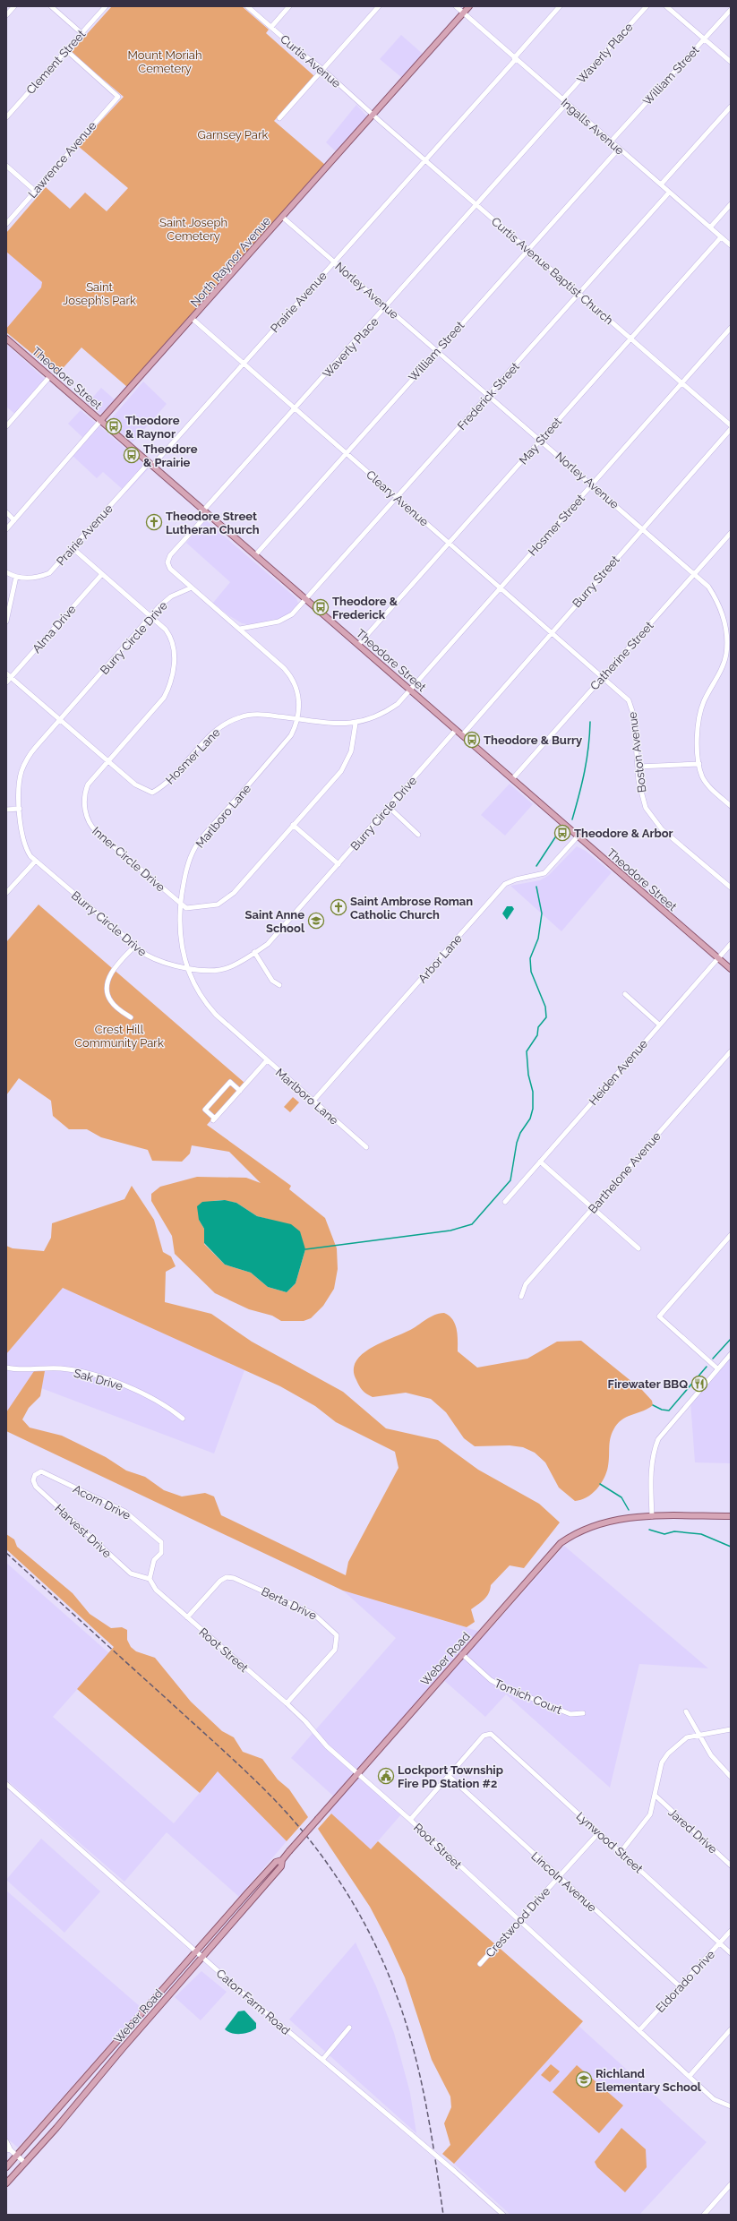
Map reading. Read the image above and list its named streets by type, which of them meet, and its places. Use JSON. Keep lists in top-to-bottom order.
{
  "streets": {
    "main road": ["North Raynor Avenue", "Theodore Street", "Weber Road"],
    "street": [
      "Waverly Place",
      "Curtis Avenue",
      "Clement Street",
      "William Street",
      "Ingalls Avenue",
      "Lawrence Avenue",
      "Curtis Avenue Baptist Church",
      "Norley Avenue",
      "Prairie Avenue",
      "Frederick Street",
      "May Street",
      "Cleary Avenue",
      "Hosmer Street",
      "Burry Street",
      "Alma Drive",
      "Burry Circle Drive",
      "Catherine Street",
      "Boston Avenue",
      "Hosmer Lane",
      "Marlboro Lane",
      "Inner Circle Drive",
      "Arbor Lane",
      "Heiden Avenue",
      "Barthelone Avenue",
      "Sak Drive",
      "Acorn Drive",
      "Harvest Drive",
      "Berta Drive",
      "Root Street",
      "Tomich Court",
      "Jared Drive",
      "Lynwood Street",
      "Lincoln Avenue",
      "Crestwood Drive",
      "Eldorado Drive",
      "Caton Farm Road"
    ]
  },
  "crossings": [
    ["Waverly Place", "Ingalls Avenue"],
    ["Waverly Place", "Curtis Avenue Baptist Church"],
    ["Waverly Place", "Norley Avenue"],
    ["Waverly Place", "Theodore Street"],
    ["Waverly Place", "Cleary Avenue"],
    ["Waverly Place", "Marlboro Lane"],
    ["Curtis Avenue", "North Raynor Avenue"],
    ["Curtis Avenue", "Curtis Avenue Baptist Church"],
    ["Clement Street", "Lawrence Avenue"],
    ["William Street", "Ingalls Avenue"],
    ["William Street", "Curtis Avenue Baptist Church"],
    ["William Street", "Norley Avenue"],
    ["William Street", "Theodore Street"],
    ["William Street", "Cleary Avenue"],
    ["Ingalls Avenue", "North Raynor Avenue"],
    ["Ingalls Avenue", "Prairie Avenue"],
    ["Ingalls Avenue", "Frederick Street"],
    ["Ingalls Avenue", "May Street"],
    ["North Raynor Avenue", "Curtis Avenue Baptist Church"],
    ["North Raynor Avenue", "Norley Avenue"],
    ["North Raynor Avenue", "Theodore Street"],
    ["North Raynor Avenue", "Cleary Avenue"],
    ["Curtis Avenue Baptist Church", "Prairie Avenue"],
    ["Curtis Avenue Baptist Church", "Frederick Street"],
    ["Curtis Avenue Baptist Church", "May Street"],
    ["Curtis Avenue Baptist Church", "Hosmer Street"],
    ["Norley Avenue", "Prairie Avenue"],
    ["Norley Avenue", "Frederick Street"],
    ["Norley Avenue", "May Street"],
    ["Norley Avenue", "Hosmer Street"],
    ["Norley Avenue", "Burry Street"],
    ["Norley Avenue", "Catherine Street"],
    ["Prairie Avenue", "Theodore Street"],
    ["Prairie Avenue", "Cleary Avenue"],
    ["Prairie Avenue", "Inner Circle Drive"],
    ["Theodore Street", "Frederick Street"],
    ["Theodore Street", "May Street"],
    ["Theodore Street", "Hosmer Street"],
    ["Theodore Street", "Burry Street"],
    ["Theodore Street", "Burry Circle Drive"],
    ["Theodore Street", "Catherine Street"],
    ["Theodore Street", "Hosmer Lane"],
    ["Theodore Street", "Arbor Lane"],
    ["Theodore Street", "Heiden Avenue"],
    ["Frederick Street", "Cleary Avenue"],
    ["Frederick Street", "Marlboro Lane"],
    ["May Street", "Cleary Avenue"],
    ["Cleary Avenue", "Hosmer Street"],
    ["Cleary Avenue", "Burry Street"],
    ["Cleary Avenue", "Catherine Street"],
    ["Cleary Avenue", "Boston Avenue"],
    ["Hosmer Street", "Hosmer Lane"],
    ["Alma Drive", "Hosmer Lane"],
    ["Alma Drive", "Inner Circle Drive"],
    ["Burry Circle Drive", "Hosmer Lane"],
    ["Burry Circle Drive", "Marlboro Lane"],
    ["Burry Circle Drive", "Inner Circle Drive"],
    ["Catherine Street", "Boston Avenue"],
    ["Hosmer Lane", "Marlboro Lane"],
    ["Hosmer Lane", "Inner Circle Drive"],
    ["Marlboro Lane", "Inner Circle Drive"],
    ["Marlboro Lane", "Arbor Lane"],
    ["Acorn Drive", "Harvest Drive"],
    ["Acorn Drive", "Root Street"],
    ["Harvest Drive", "Root Street"],
    ["Berta Drive", "Root Street"],
    ["Root Street", "Weber Road"],
    ["Root Street", "Crestwood Drive"],
    ["Root Street", "Eldorado Drive"],
    ["Weber Road", "Tomich Court"],
    ["Weber Road", "Caton Farm Road"],
    ["Lynwood Street", "Lincoln Avenue"],
    ["Lynwood Street", "Crestwood Drive"],
    ["Lynwood Street", "Eldorado Drive"],
    ["Lincoln Avenue", "Crestwood Drive"],
    ["Lincoln Avenue", "Eldorado Drive"]
  ],
  "parks": [
    "Mount Moriah Cemetery",
    "Garnsey Park",
    "Saint Joseph Cemetery",
    "Saint Joseph's Park",
    "Crest Hill Community Park"
  ],
  "places": {
    "bus stop": [
      "Theodore & Raynor",
      "Theodore & Prairie",
      "Theodore & Frederick",
      "Theodore & Burry",
      "Theodore & Arbor"
    ],
    "church": ["Theodore Street Lutheran Church", "Saint Ambrose Roman Catholic Church"],
    "school or university": ["Saint Anne School", "Richland Elementary School"],
    "restaurant": ["Firewater BBQ"],
    "public building": ["Lockport Township Fire PD Station #2"]
  }
}
